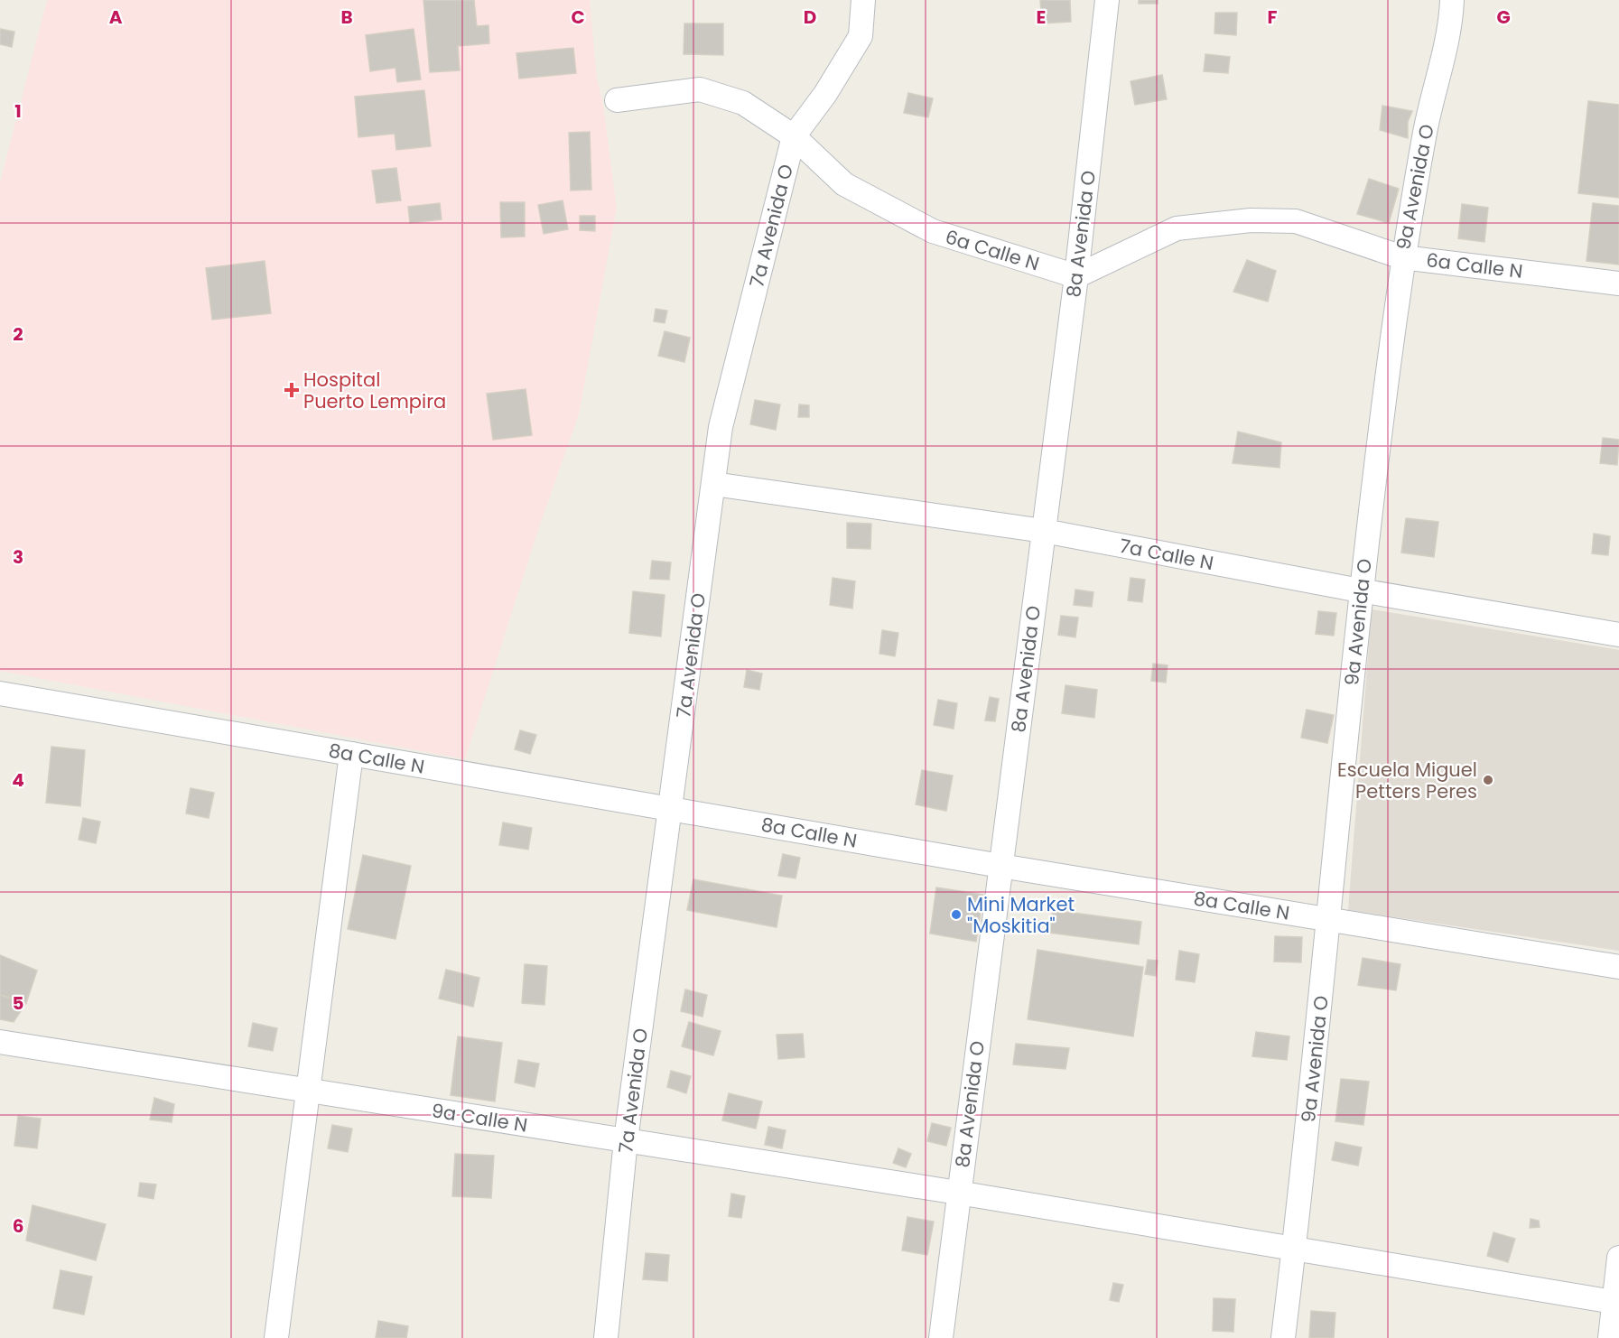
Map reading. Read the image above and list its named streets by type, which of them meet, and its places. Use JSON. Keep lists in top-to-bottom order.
{
  "streets": {
    "street": [
      "9a Avenida O",
      "7a Avenida O",
      "8a Avenida O",
      "6a Calle N",
      "7a Calle N",
      "8a Calle N",
      "9a Calle N"
    ]
  },
  "crossings": [
    ["9a Avenida O", "6a Calle N"],
    ["9a Avenida O", "7a Calle N"],
    ["9a Avenida O", "8a Calle N"],
    ["7a Avenida O", "6a Calle N"],
    ["7a Avenida O", "7a Calle N"],
    ["7a Avenida O", "8a Calle N"],
    ["7a Avenida O", "9a Calle N"],
    ["8a Avenida O", "6a Calle N"],
    ["8a Avenida O", "7a Calle N"],
    ["8a Avenida O", "8a Calle N"],
    ["8a Avenida O", "9a Calle N"]
  ],
  "places": {
    "health": ["Hospital Puerto Lempira"],
    "other": ["Escuela Miguel Petters Peres", "Mini Market \"Moskitia\""]
  },
  "grid": {
    "columns": [
      "A",
      "B",
      "C",
      "D",
      "E",
      "F",
      "G"
    ],
    "rows": [
      "1",
      "2",
      "3",
      "4",
      "5",
      "6"
    ]
  }
}
